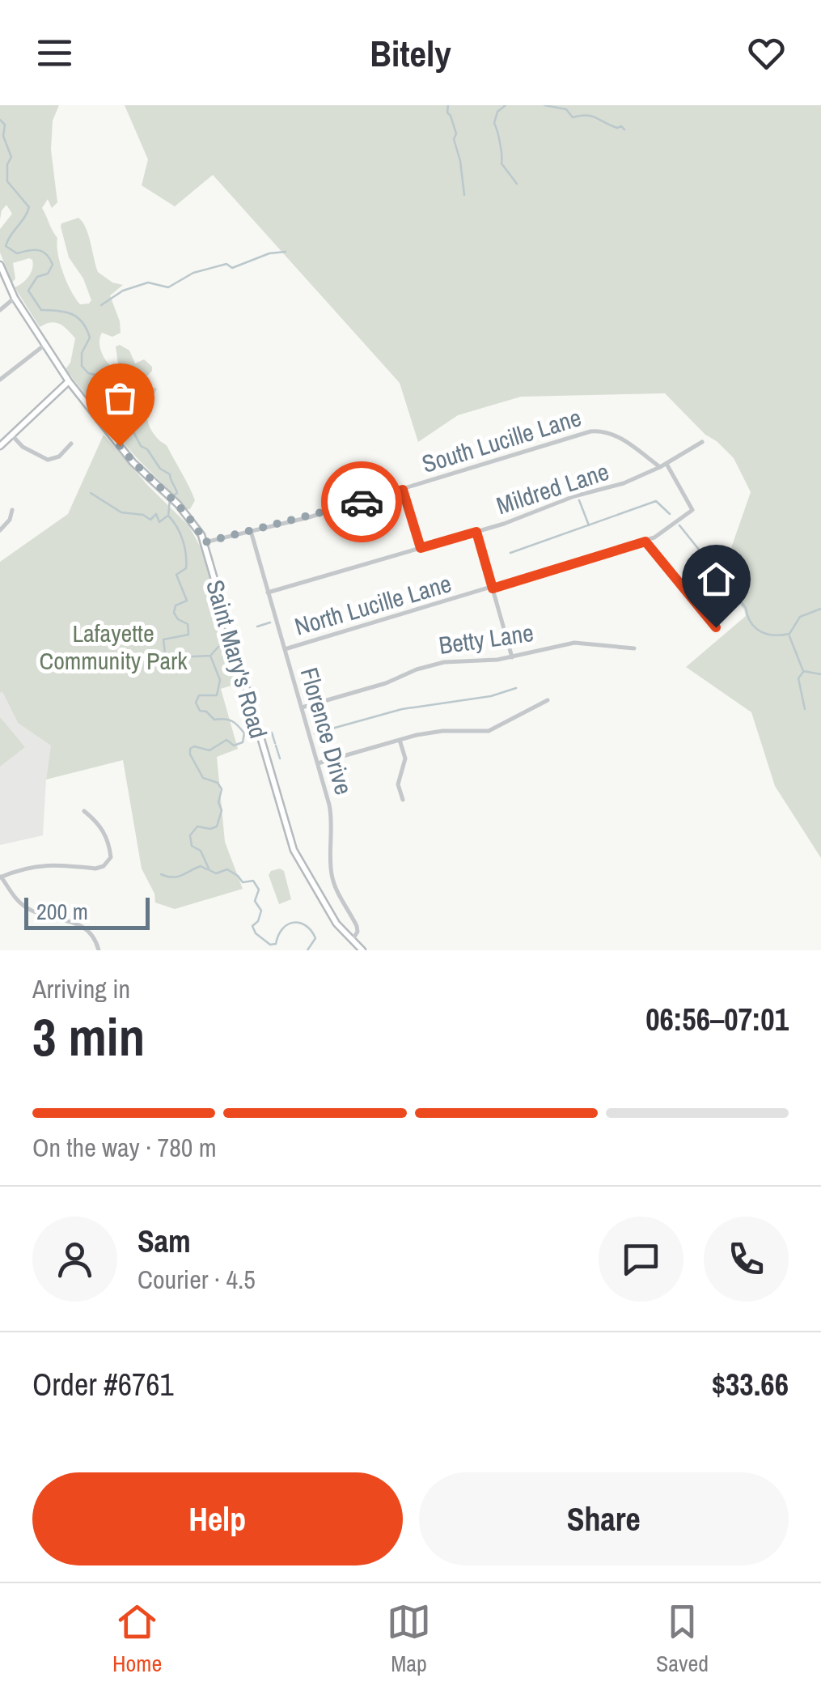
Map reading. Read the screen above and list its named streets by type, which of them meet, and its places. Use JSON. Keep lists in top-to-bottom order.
{
  "streets": {
    "street": [
      "South Lucille Lane",
      "Mildred Lane",
      "North Lucille Lane",
      "Betty Lane",
      "Saint Mary's Road",
      "Florence Drive"
    ]
  },
  "crossings": [
    ["South Lucille Lane", "Mildred Lane"],
    ["South Lucille Lane", "Saint Mary's Road"],
    ["South Lucille Lane", "Florence Drive"],
    ["Mildred Lane", "North Lucille Lane"],
    ["Mildred Lane", "Florence Drive"],
    ["North Lucille Lane", "Florence Drive"],
    ["Betty Lane", "Florence Drive"],
    ["Saint Mary's Road", "Florence Drive"]
  ],
  "parks": ["Lafayette Community Park"],
  "scale_bar": "200 m",
  "page": {
    "header": "Bitely",
    "scale": "200 m",
    "heading": ["3 min", "Arriving in", "06:56–07:01"],
    "panel": [
      "Sam",
      "Courier · 4.5",
      "Order #6761",
      "$33.66"
    ],
    "bar": "On the way · 780 m",
    "buttons": ["Help", "Share"],
    "tabs": ["Home", "Map", "Saved"]
  }
}
